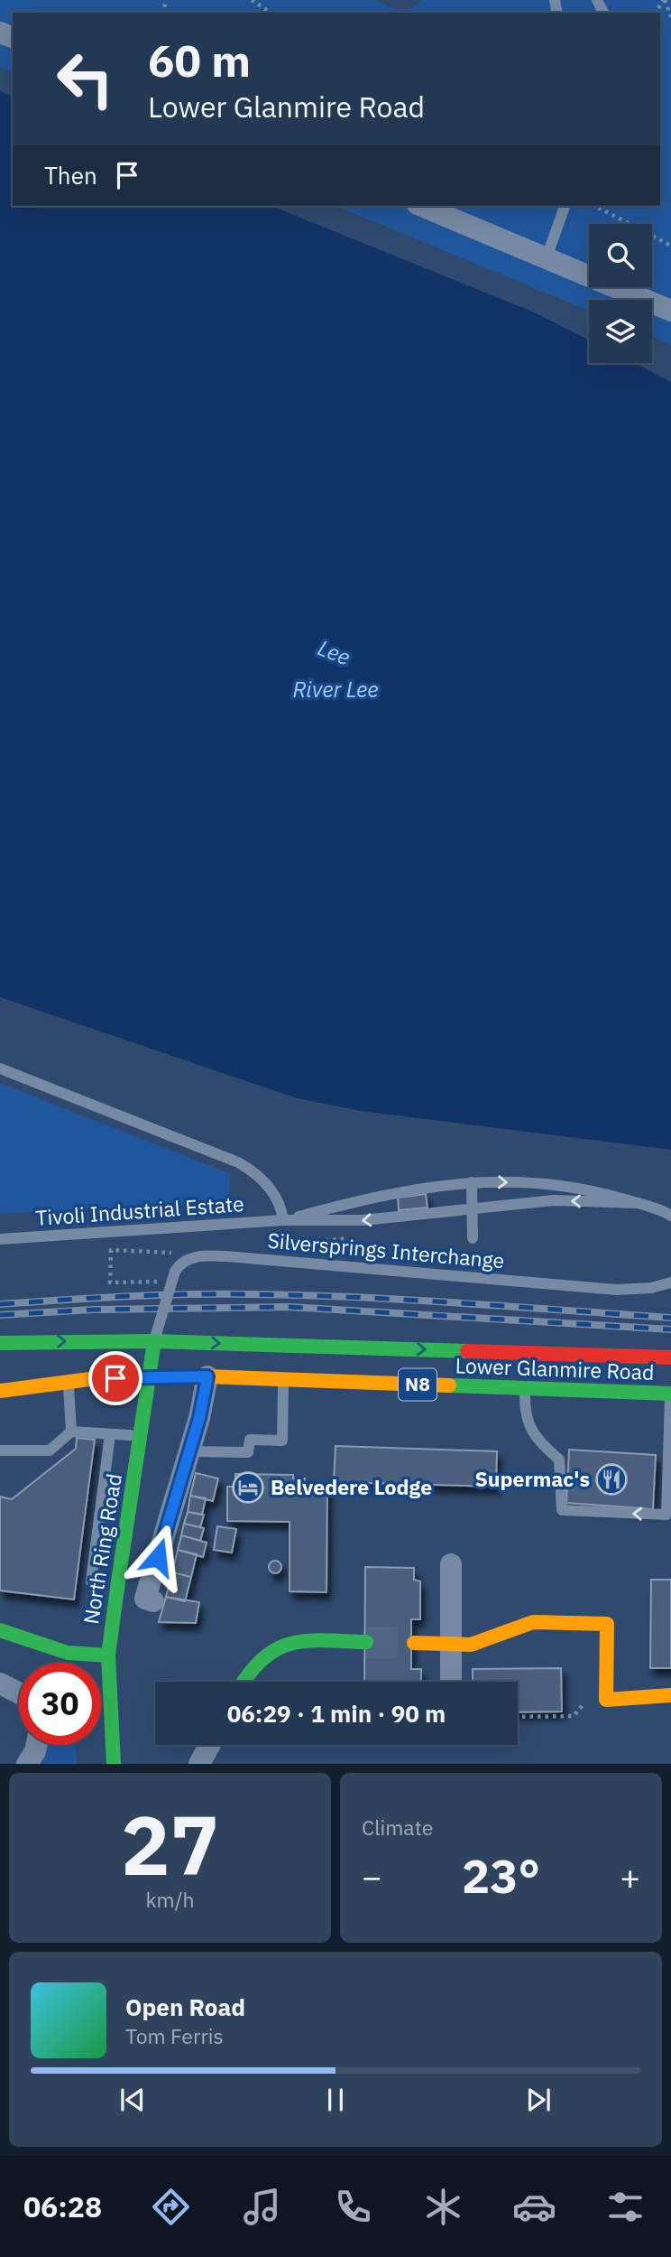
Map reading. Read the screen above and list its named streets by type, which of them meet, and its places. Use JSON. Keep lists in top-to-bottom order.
{
  "streets": {
    "main road": ["Lower Glanmire Road", "N8", "North Ring Road"],
    "lane": ["Tivoli Industrial Estate", "Silversprings Interchange"]
  },
  "water": ["Lee", "River Lee"],
  "places": {
    "restaurant": ["Supermac's"],
    "hotel": ["Belvedere Lodge"]
  },
  "page": {
    "turn": ["60 m", "Lower Glanmire Road"],
    "then": "Then",
    "limit": "30",
    "trip": "06:29 · 1 min · 90 m",
    "tile": [
      ["27", "km/h"],
      "Climate"
    ],
    "heat": ["−", "23°", "+"],
    "song": ["Open Road", "Tom Ferris"],
    "tabs": "06:28"
  }
}
